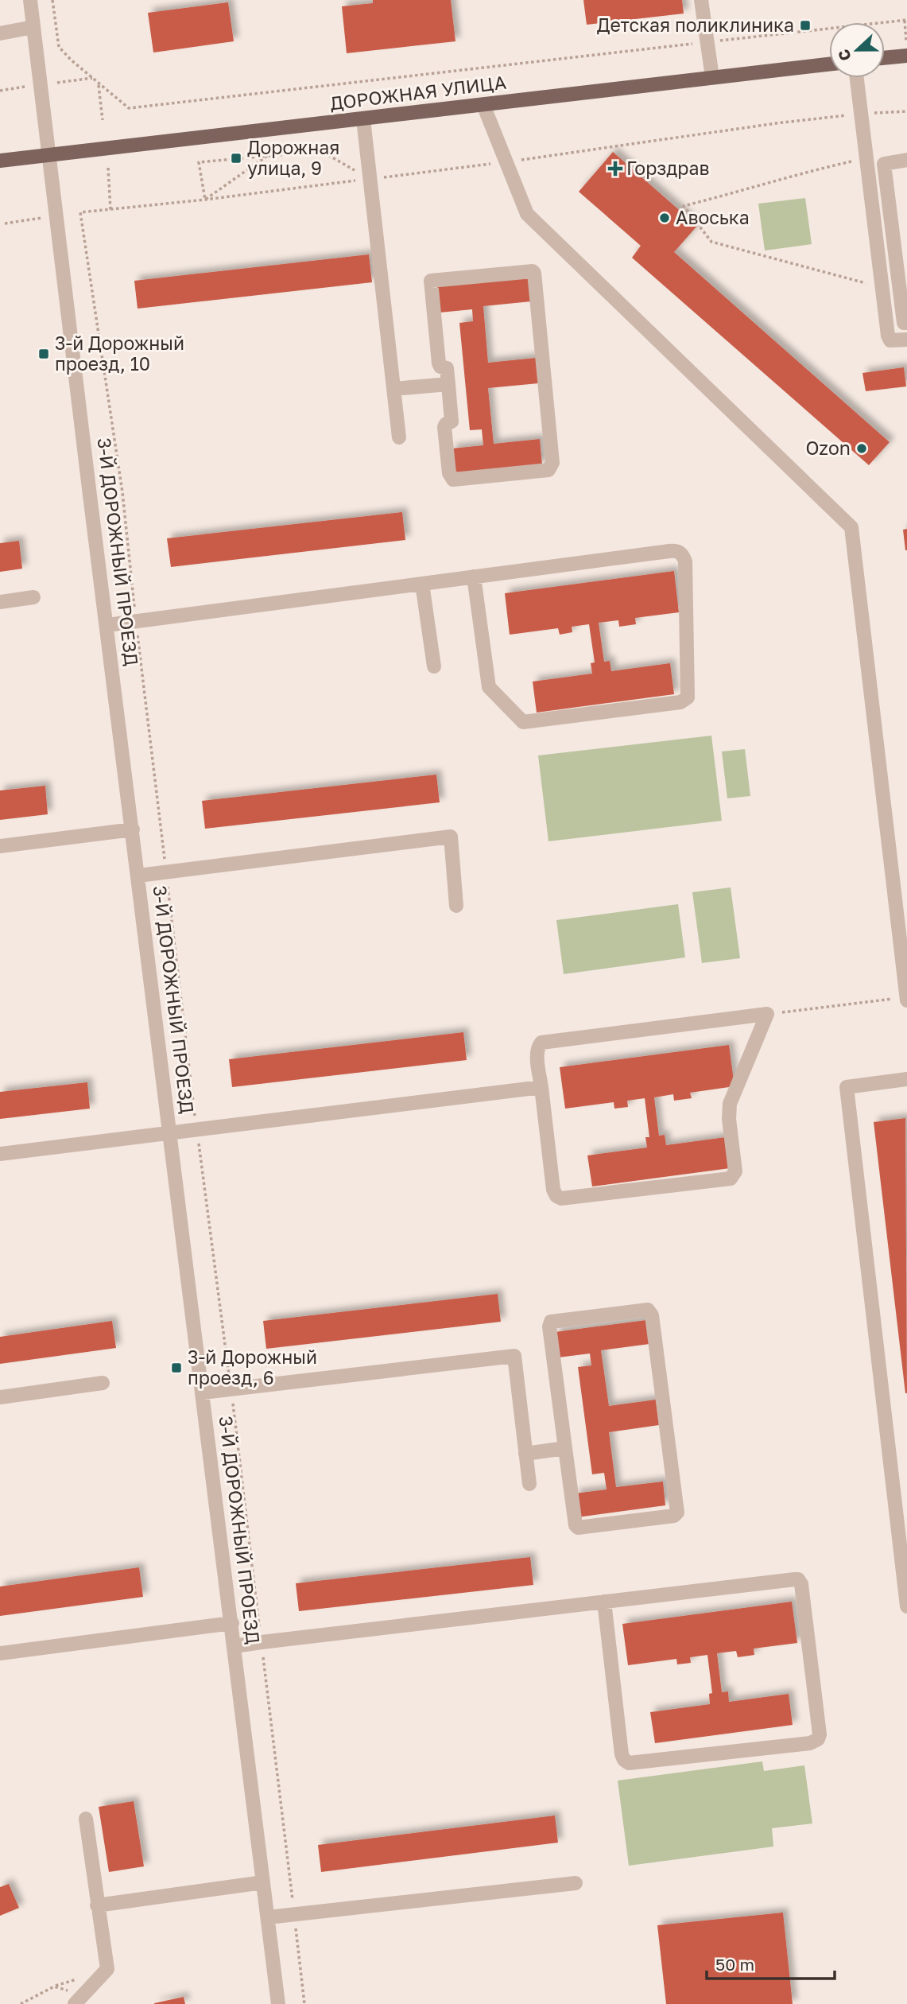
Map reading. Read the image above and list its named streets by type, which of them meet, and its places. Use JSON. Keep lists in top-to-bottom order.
{
  "streets": {
    "main road": ["ДОРОЖНАЯ УЛИЦА"],
    "street": ["3-Й ДОРОЖНЫЙ ПРОЕЗД"]
  },
  "crossings": [
    ["ДОРОЖНАЯ УЛИЦА", "3-Й ДОРОЖНЫЙ ПРОЕЗД"]
  ],
  "places": {
    "transit": [
      "Детская поликлиника",
      "Дорожная улица, 9",
      "3-й Дорожный проезд, 10",
      "3-й Дорожный проезд, 6"
    ],
    "health": ["Горздрав"],
    "other": ["Авоська", "Ozon"]
  },
  "scale_bar": "50 m",
  "north": "left"
}
